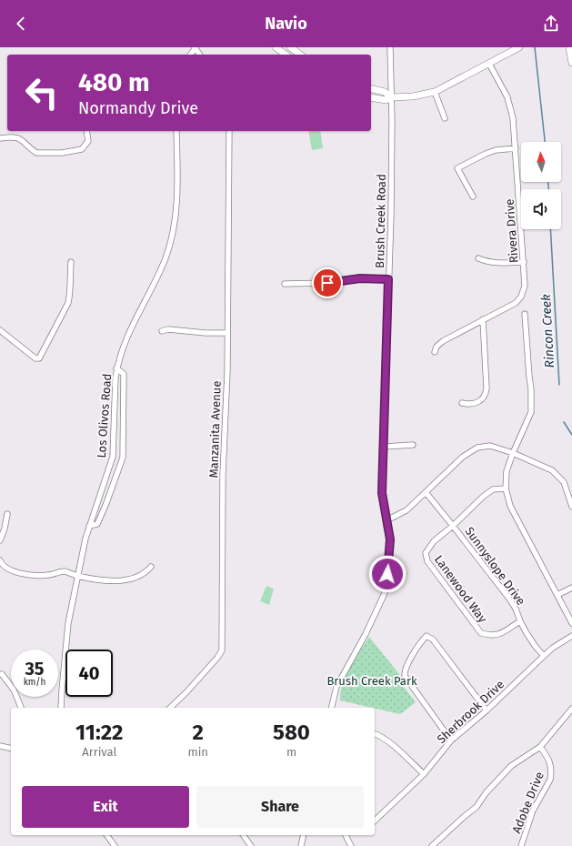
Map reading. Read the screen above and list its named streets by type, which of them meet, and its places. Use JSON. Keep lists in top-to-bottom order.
{
  "streets": {
    "street": [
      "Brush Creek Road",
      "Rivera Drive",
      "Los Olivos Road",
      "Manzanita Avenue",
      "Sunnyslope Drive",
      "Lanewood Way",
      "Sherbrook Drive",
      "Adobe Drive"
    ]
  },
  "crossings": [
    ["Sunnyslope Drive", "Lanewood Way"],
    ["Sunnyslope Drive", "Sherbrook Drive"]
  ],
  "water": ["Rincon Creek"],
  "parks": ["Brush Creek Park"],
  "north": "top",
  "page": {
    "header": "Navio",
    "turn": ["480 m", "Normandy Drive"],
    "speed": "35 km/h",
    "limit": "40",
    "eta": [
      "11:22",
      "Arrival",
      "2",
      "min",
      "580",
      "m"
    ],
    "buttons": ["Exit", "Share"]
  }
}
